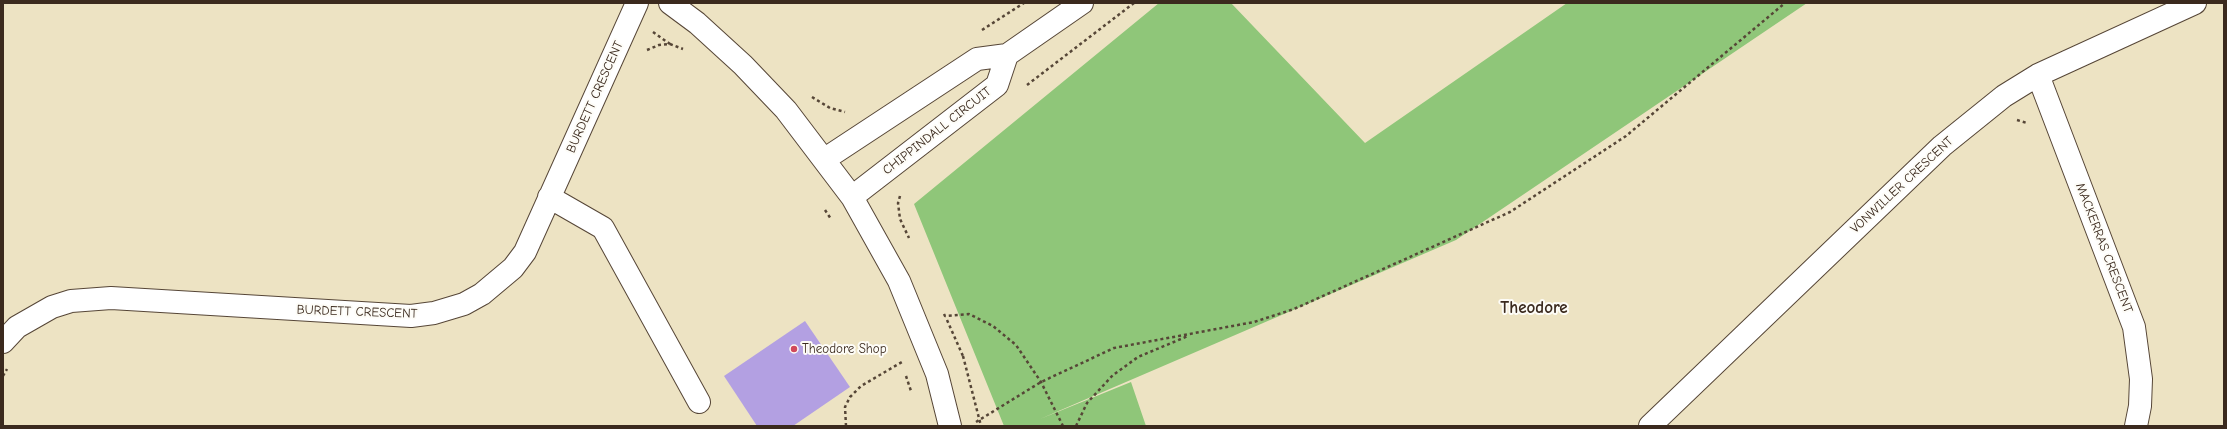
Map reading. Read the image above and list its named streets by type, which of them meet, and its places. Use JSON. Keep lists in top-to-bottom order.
{
  "streets": {
    "street": [
      "BURDETT CRESCENT",
      "CHIPPINDALL CIRCUIT",
      "VONWILLER CRESCENT",
      "MACKERRAS CRESCENT"
    ]
  },
  "crossings": [
    ["VONWILLER CRESCENT", "MACKERRAS CRESCENT"]
  ],
  "districts": ["Theodore"],
  "places": ["Theodore Shop"]
}
